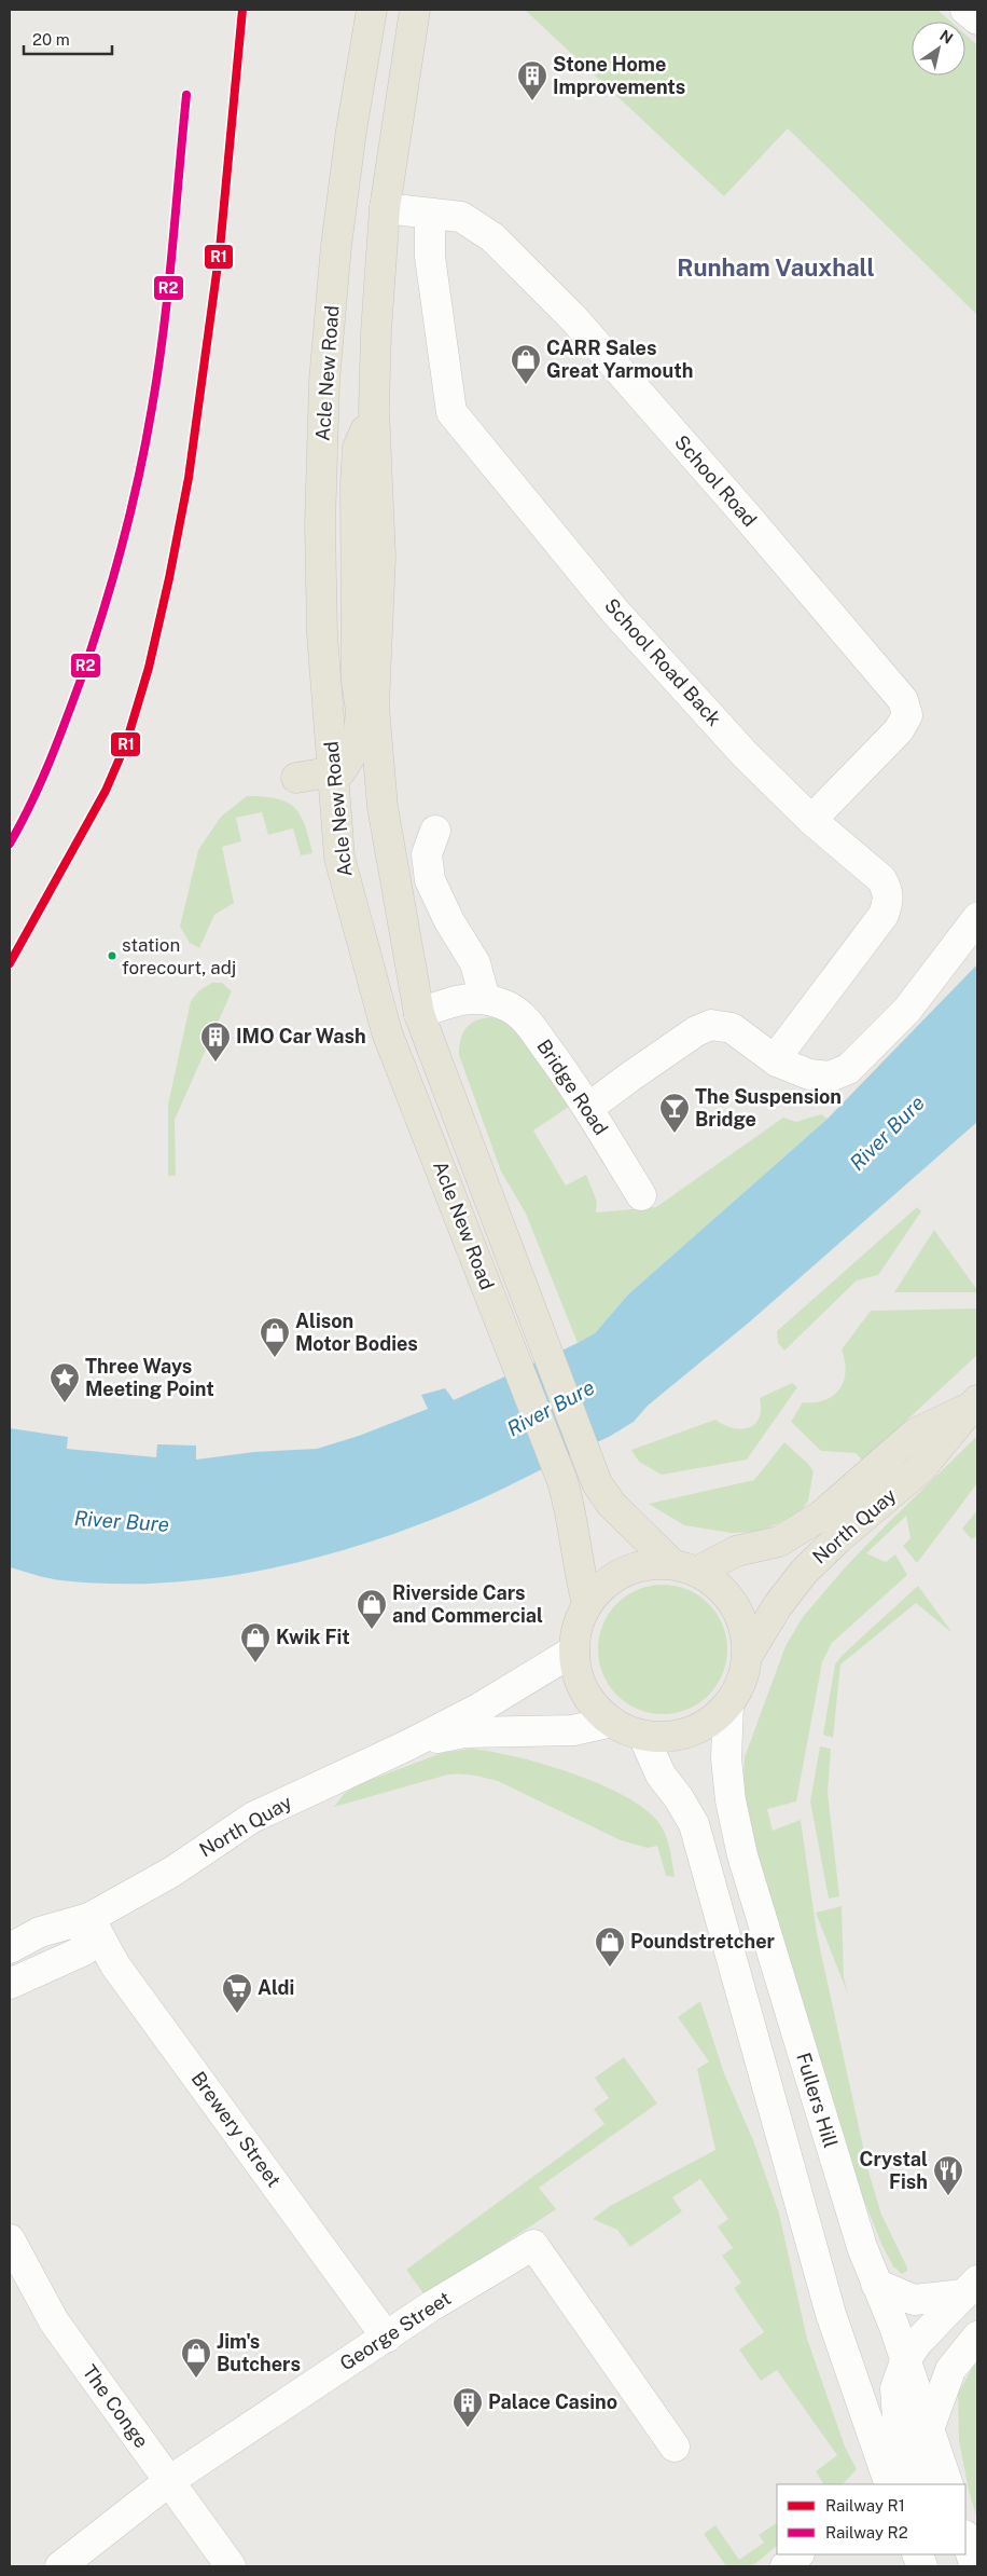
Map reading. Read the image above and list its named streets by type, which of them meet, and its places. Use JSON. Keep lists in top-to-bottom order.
{
  "streets": {
    "main road": ["Acle New Road", "North Quay"],
    "street": [
      "School Road",
      "School Road Back",
      "Bridge Road",
      "Fullers Hill",
      "Brewery Street",
      "George Street",
      "The Conge"
    ]
  },
  "crossings": [
    ["Acle New Road", "School Road"],
    ["Acle New Road", "Bridge Road"],
    ["Acle New Road", "North Quay"],
    ["Acle New Road", "Fullers Hill"],
    ["School Road", "School Road Back"],
    ["North Quay", "Fullers Hill"],
    ["North Quay", "Brewery Street"],
    ["Brewery Street", "George Street"],
    ["George Street", "The Conge"]
  ],
  "districts": ["Runham Vauxhall"],
  "water": ["River Bure"],
  "places": {
    "building": ["Stone Home Improvements", "IMO Car Wash", "Palace Casino"],
    "shop": [
      "CARR Sales Great Yarmouth",
      "Alison Motor Bodies",
      "Riverside Cars and Commercial",
      "Kwik Fit",
      "Poundstretcher",
      "Jim's Butchers"
    ],
    "other": ["station forecourt, adj"],
    "bar": ["The Suspension Bridge"],
    "place": ["Three Ways Meeting Point"],
    "supermarket": ["Aldi"],
    "restaurant": ["Crystal Fish"]
  },
  "lines": ["rail line R1", "rail line R2"],
  "legend": ["Railway R1", "Railway R2"],
  "scale_bar": "20 m",
  "north": "top right"
}
